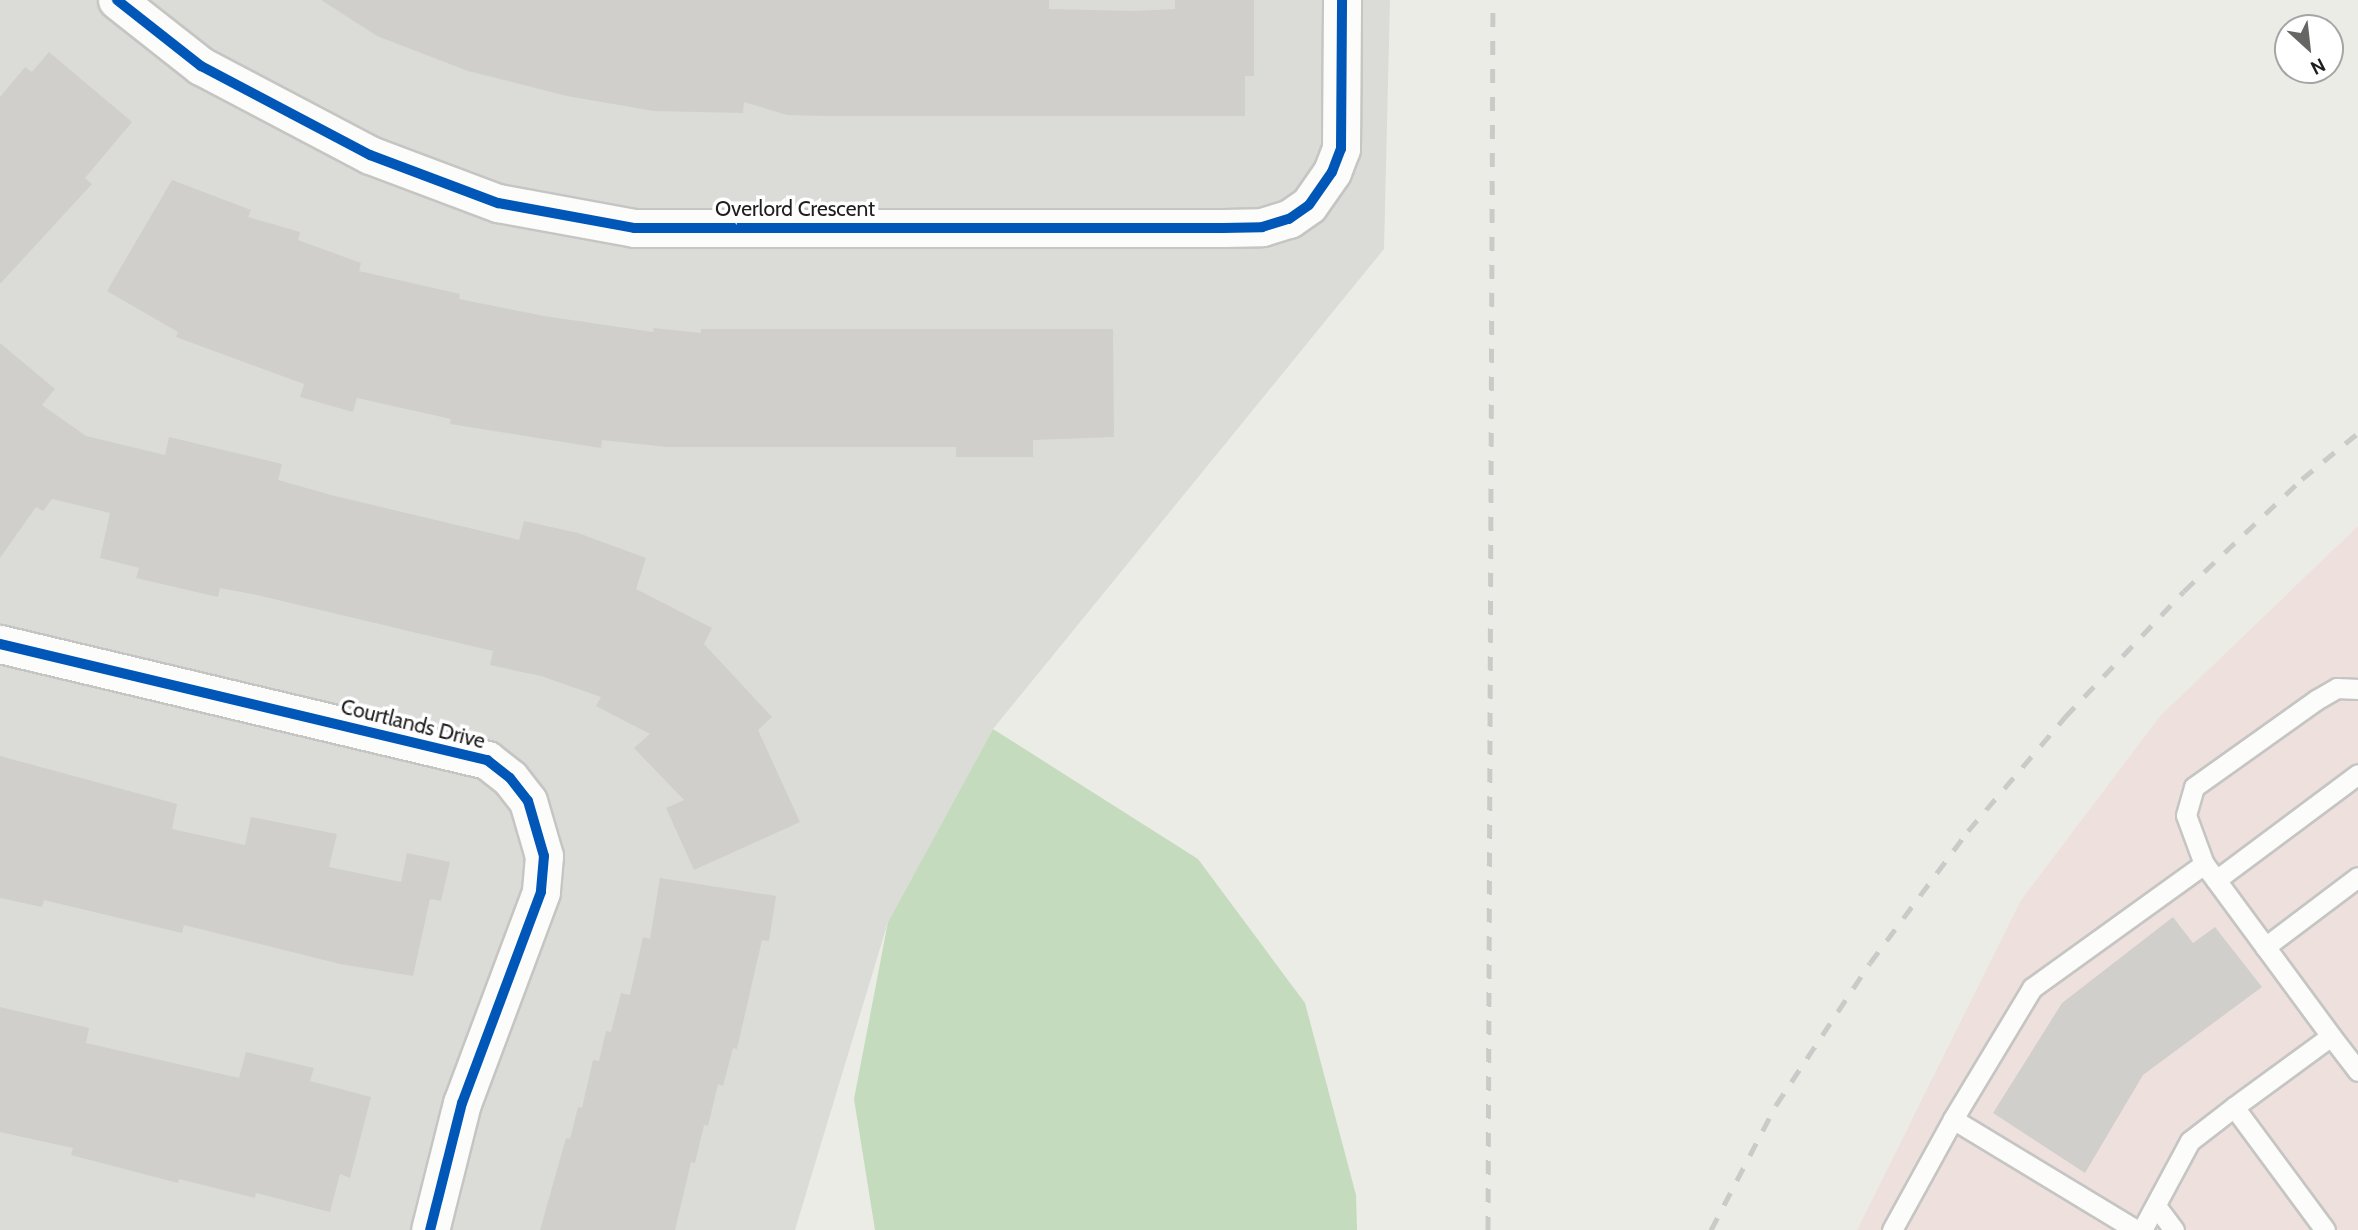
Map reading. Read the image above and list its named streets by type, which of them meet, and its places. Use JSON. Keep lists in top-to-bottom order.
{
  "streets": {
    "street": ["Overlord Crescent", "Courtlands Drive"]
  },
  "north": "bottom right"
}
